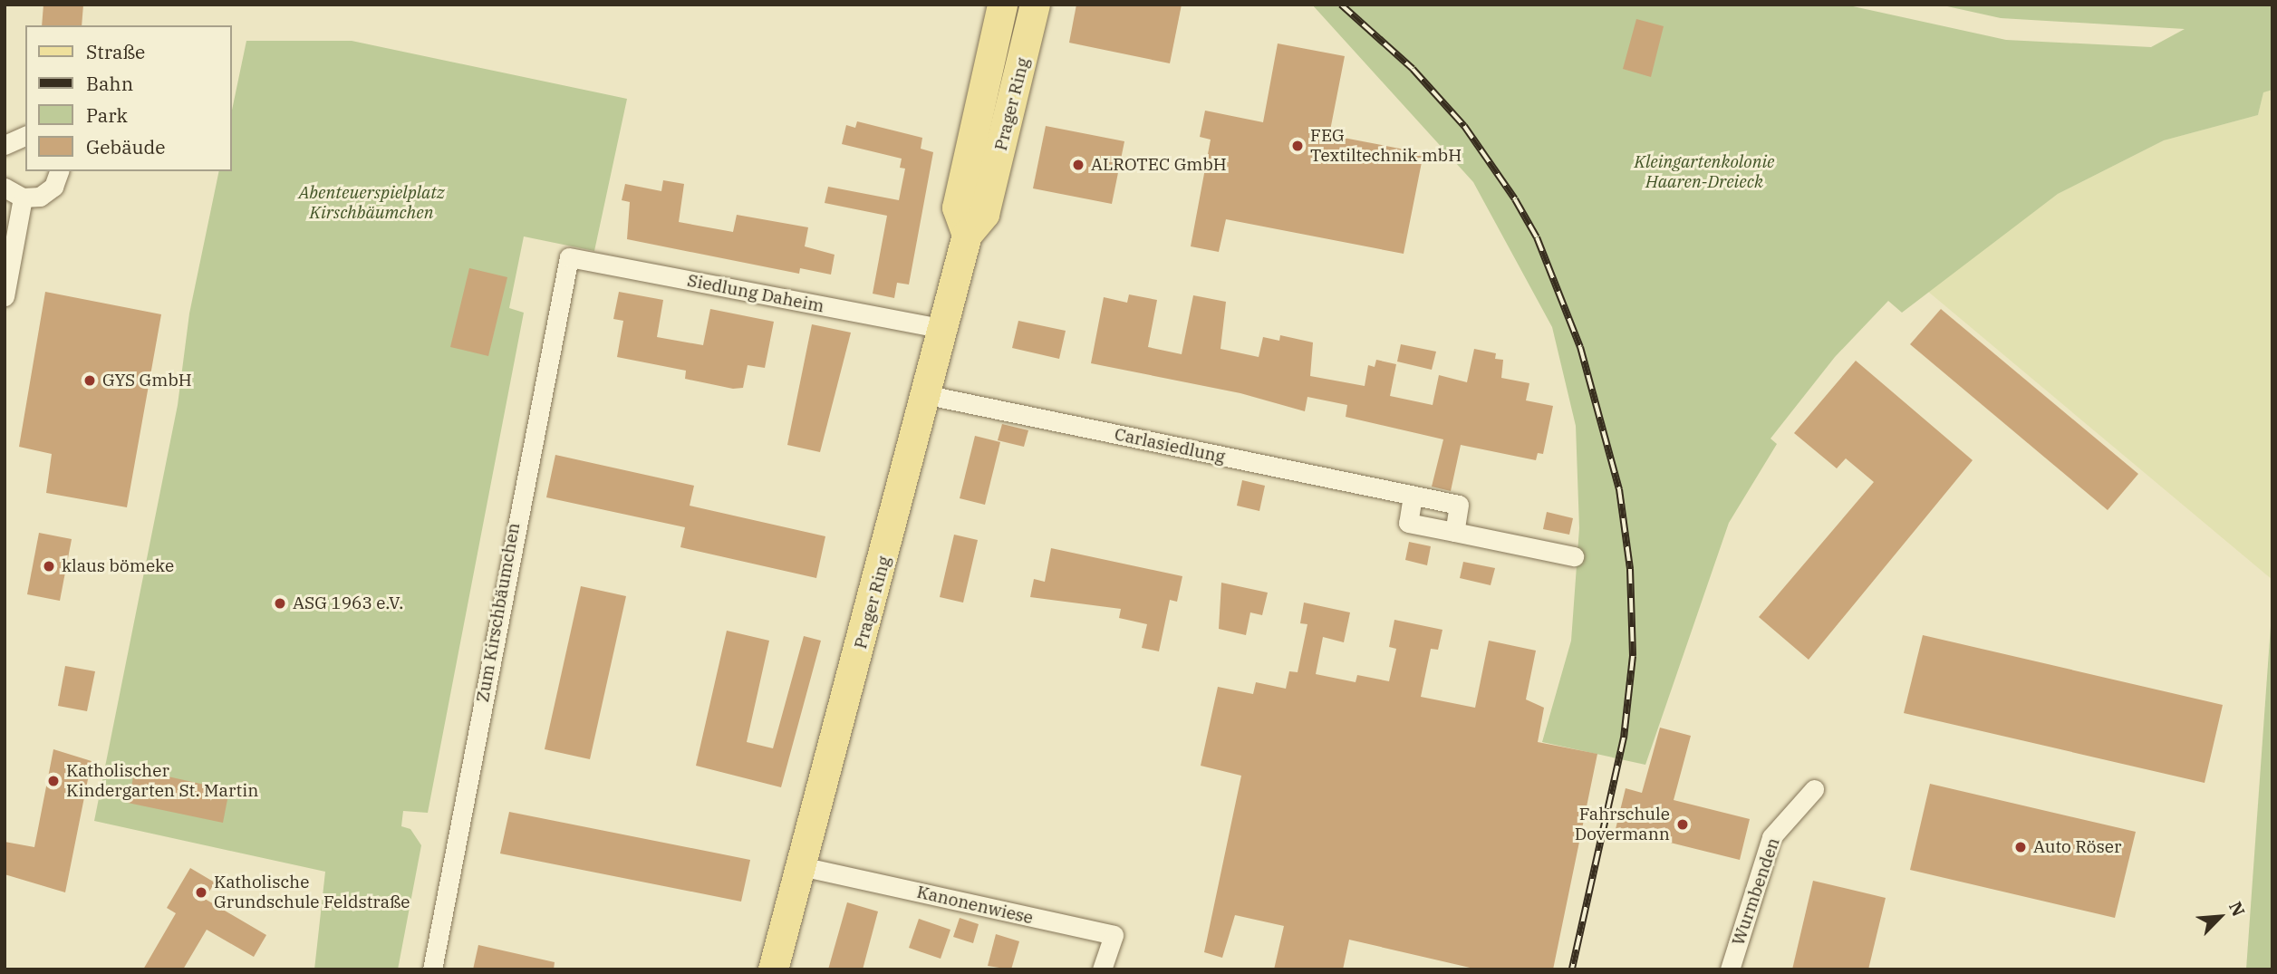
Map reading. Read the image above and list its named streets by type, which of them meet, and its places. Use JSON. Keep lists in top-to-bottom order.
{
  "streets": {
    "main road": ["Prager Ring"],
    "street": [
      "Siedlung Daheim",
      "Carlasiedlung",
      "Zum Kirschbäumchen",
      "Wurmbenden",
      "Kanonenwiese"
    ]
  },
  "crossings": [
    ["Prager Ring", "Siedlung Daheim"],
    ["Prager Ring", "Carlasiedlung"],
    ["Prager Ring", "Kanonenwiese"],
    ["Siedlung Daheim", "Zum Kirschbäumchen"]
  ],
  "parks": ["Kleingartenkolonie Haaren-Dreieck", "Abenteuerspielplatz Kirschbäumchen"],
  "places": [
    "FEG Textiltechnik mbH",
    "ALROTEC GmbH",
    "GYS GmbH",
    "klaus bömeke",
    "ASG 1963 e.V.",
    "Katholischer Kindergarten St. Martin",
    "Fahrschule Dovermann",
    "Auto Röser",
    "Katholische Grundschule Feldstraße"
  ],
  "legend": [
    "Straße",
    "Bahn",
    "Park",
    "Gebäude"
  ],
  "north": "top right"
}
